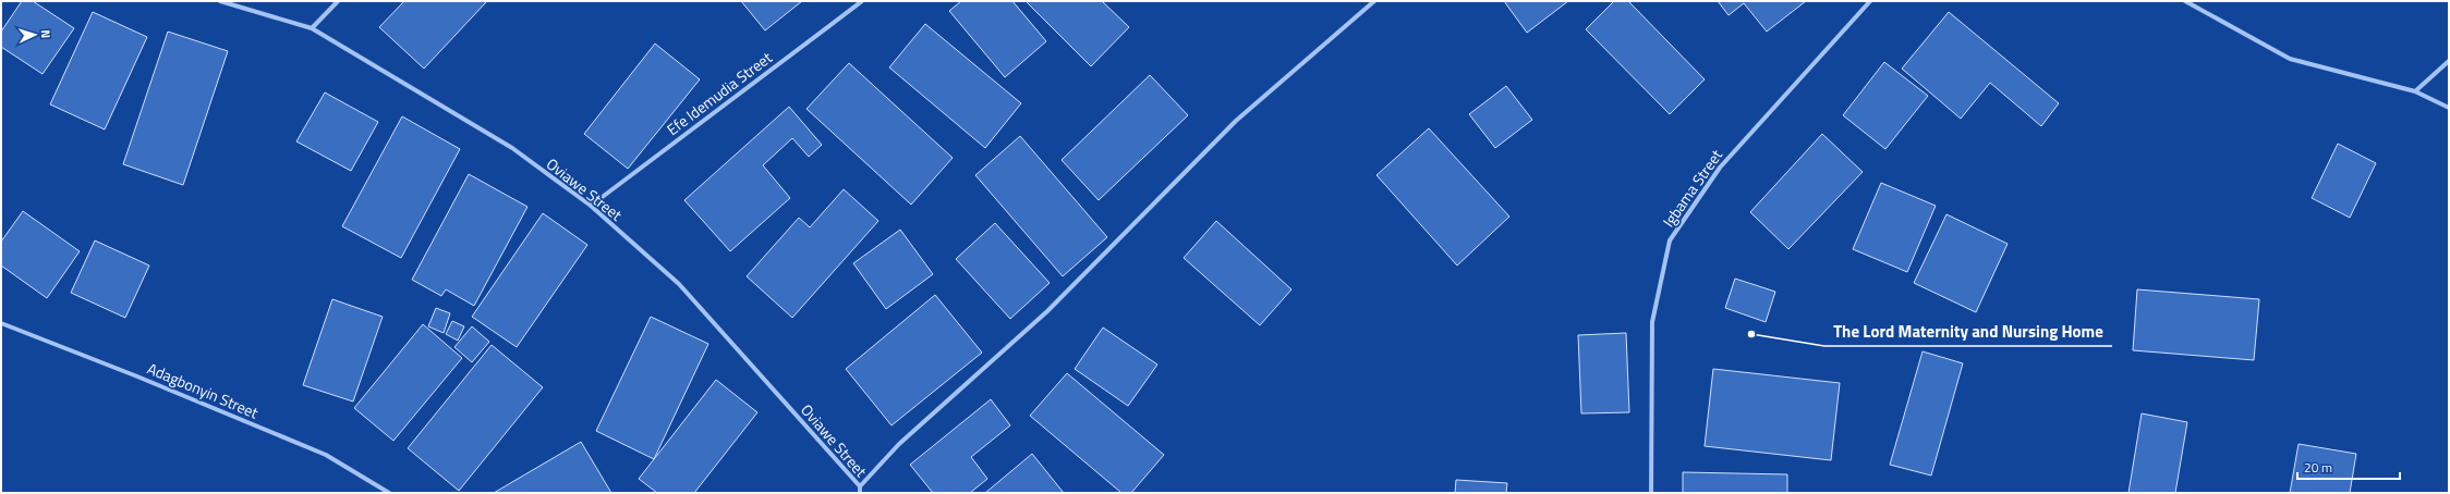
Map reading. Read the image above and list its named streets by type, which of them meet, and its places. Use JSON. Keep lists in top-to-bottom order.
{
  "streets": {
    "street": [
      "Efe Idemudia Street",
      "Igbama Street",
      "Oviawe Street",
      "Adagbonyin Street"
    ]
  },
  "crossings": [
    ["Efe Idemudia Street", "Oviawe Street"]
  ],
  "places": ["The Lord Maternity and Nursing Home"],
  "scale_bar": "20 m",
  "north": "right"
}
